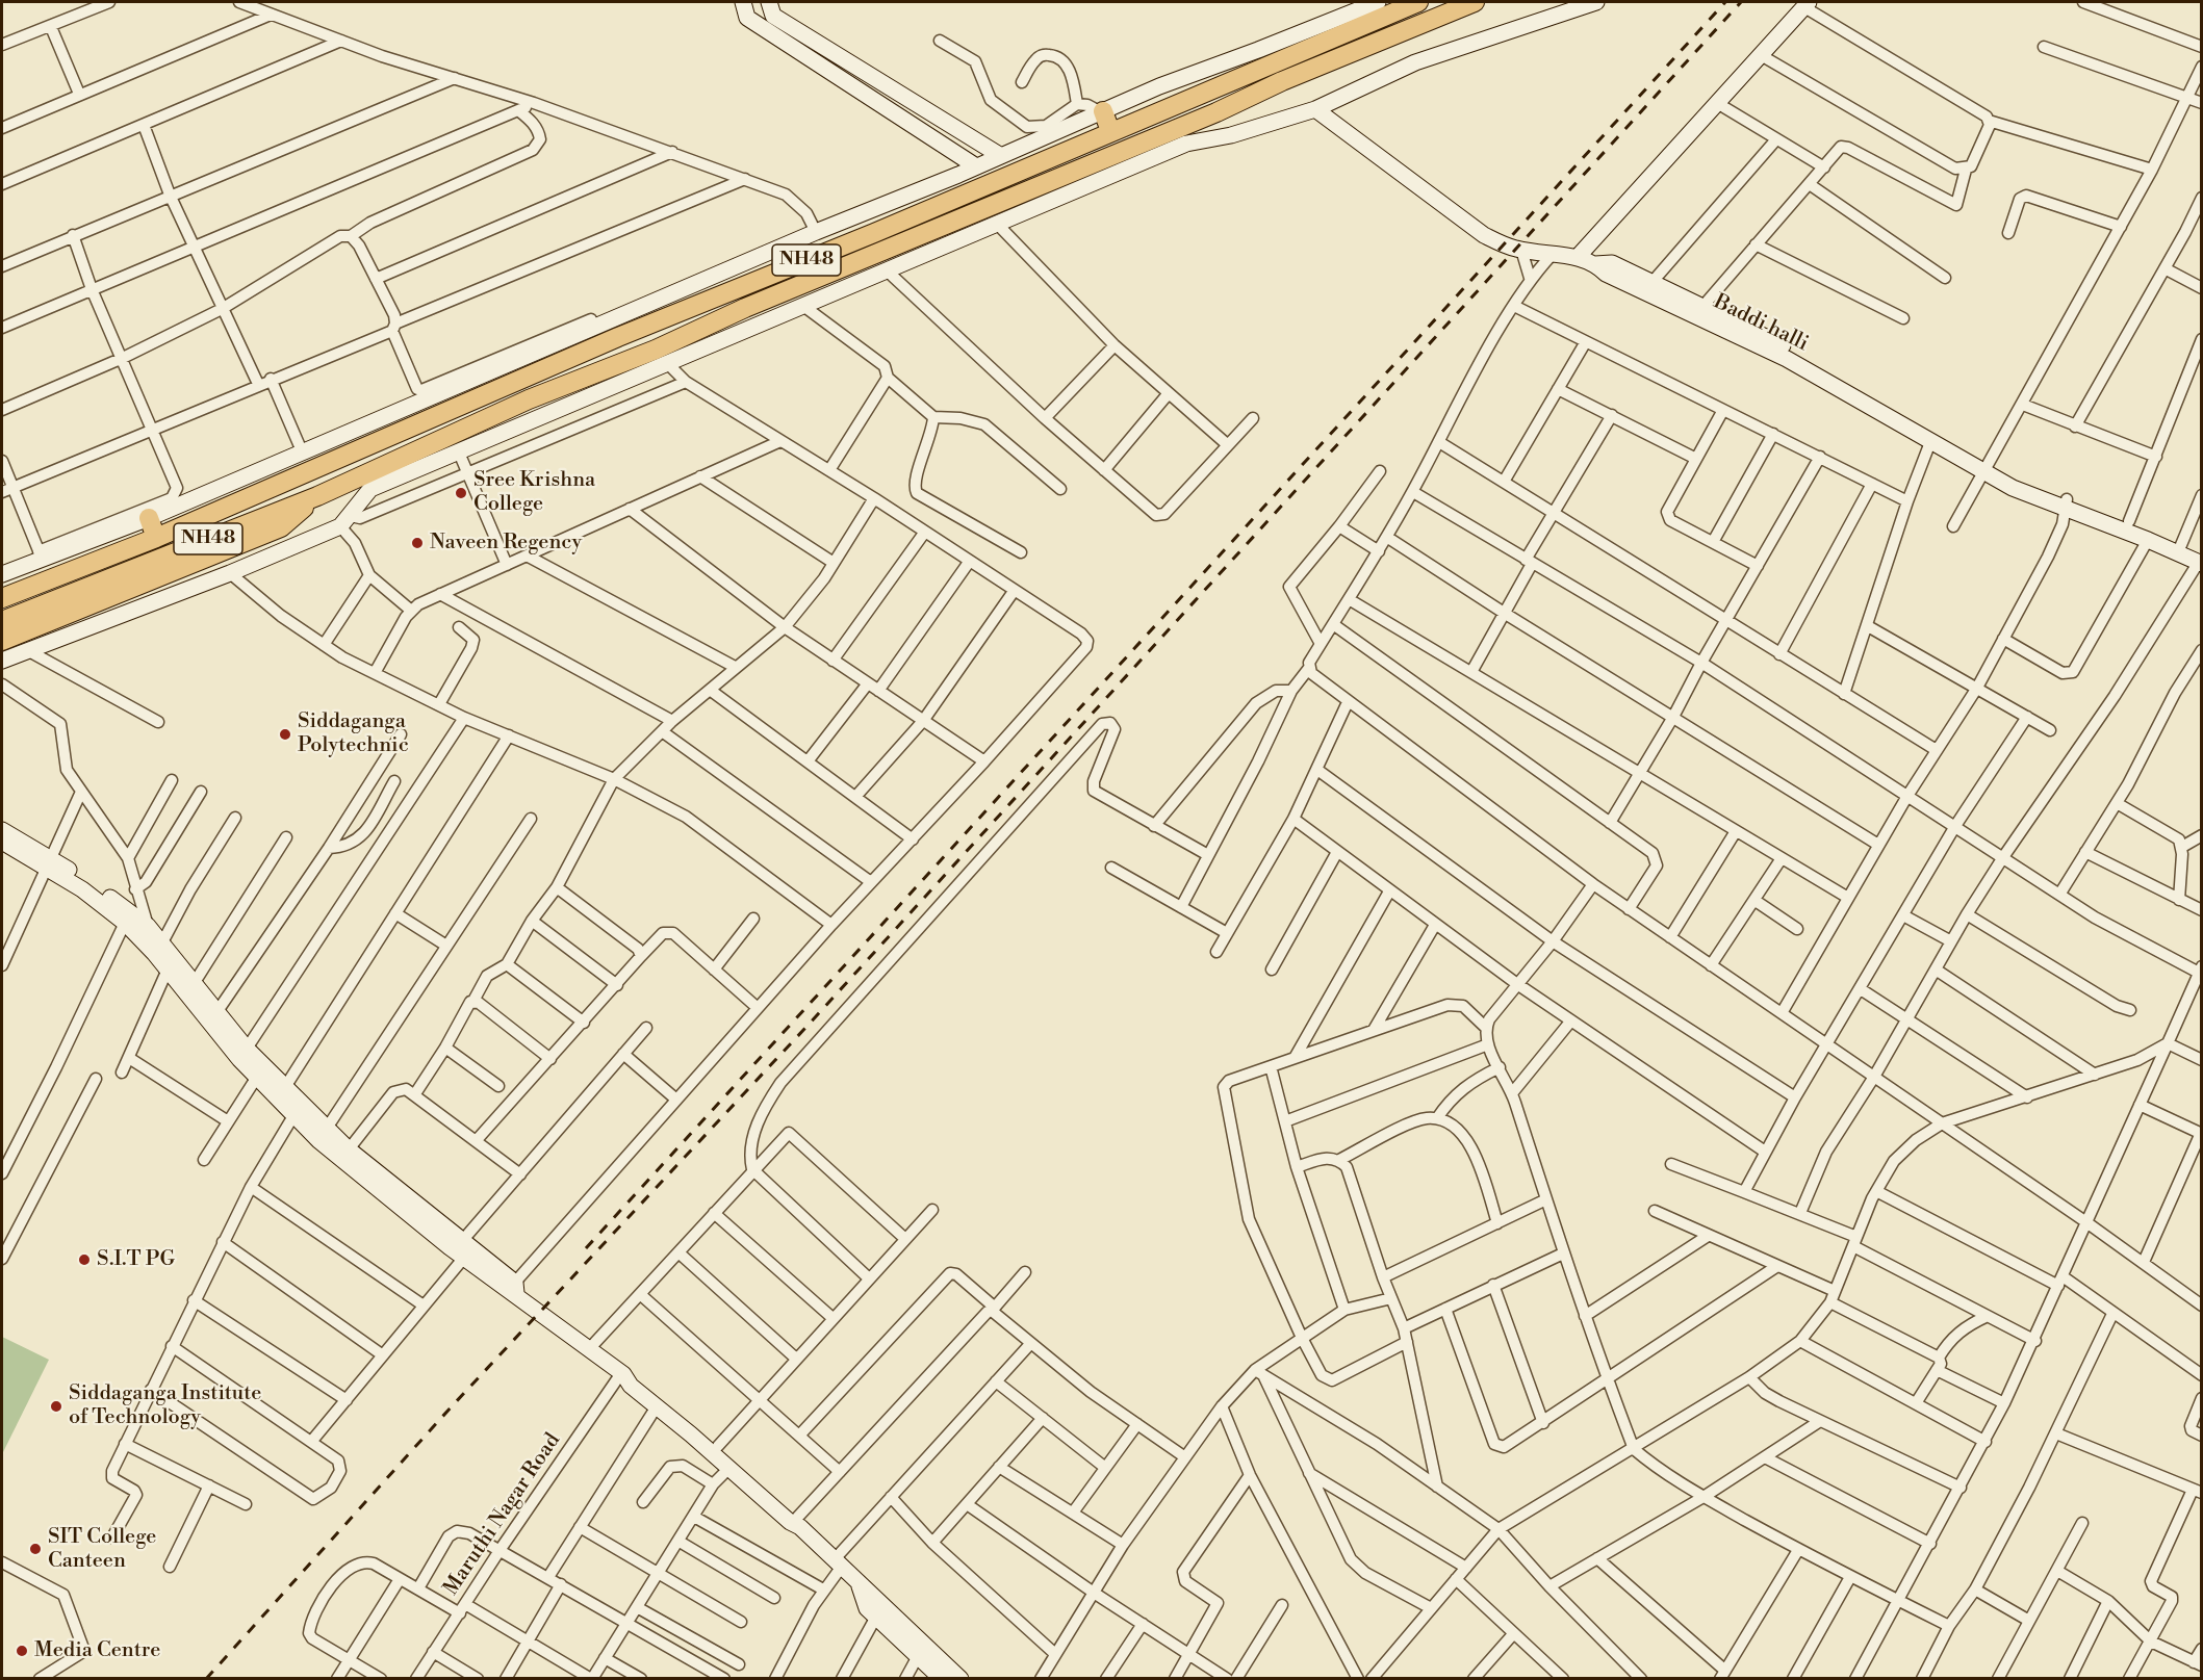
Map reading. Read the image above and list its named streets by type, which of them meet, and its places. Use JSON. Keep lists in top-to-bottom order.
{
  "streets": {
    "highway": ["NH48"],
    "street": ["Baddi halli", "Maruthi Nagar Road"]
  },
  "places": [
    "Sree Krishna College",
    "Naveen Regency",
    "Siddaganga Polytechnic",
    "S.I.T PG",
    "Siddaganga Institute of Technology",
    "SIT College Canteen",
    "Media Centre"
  ]
}
